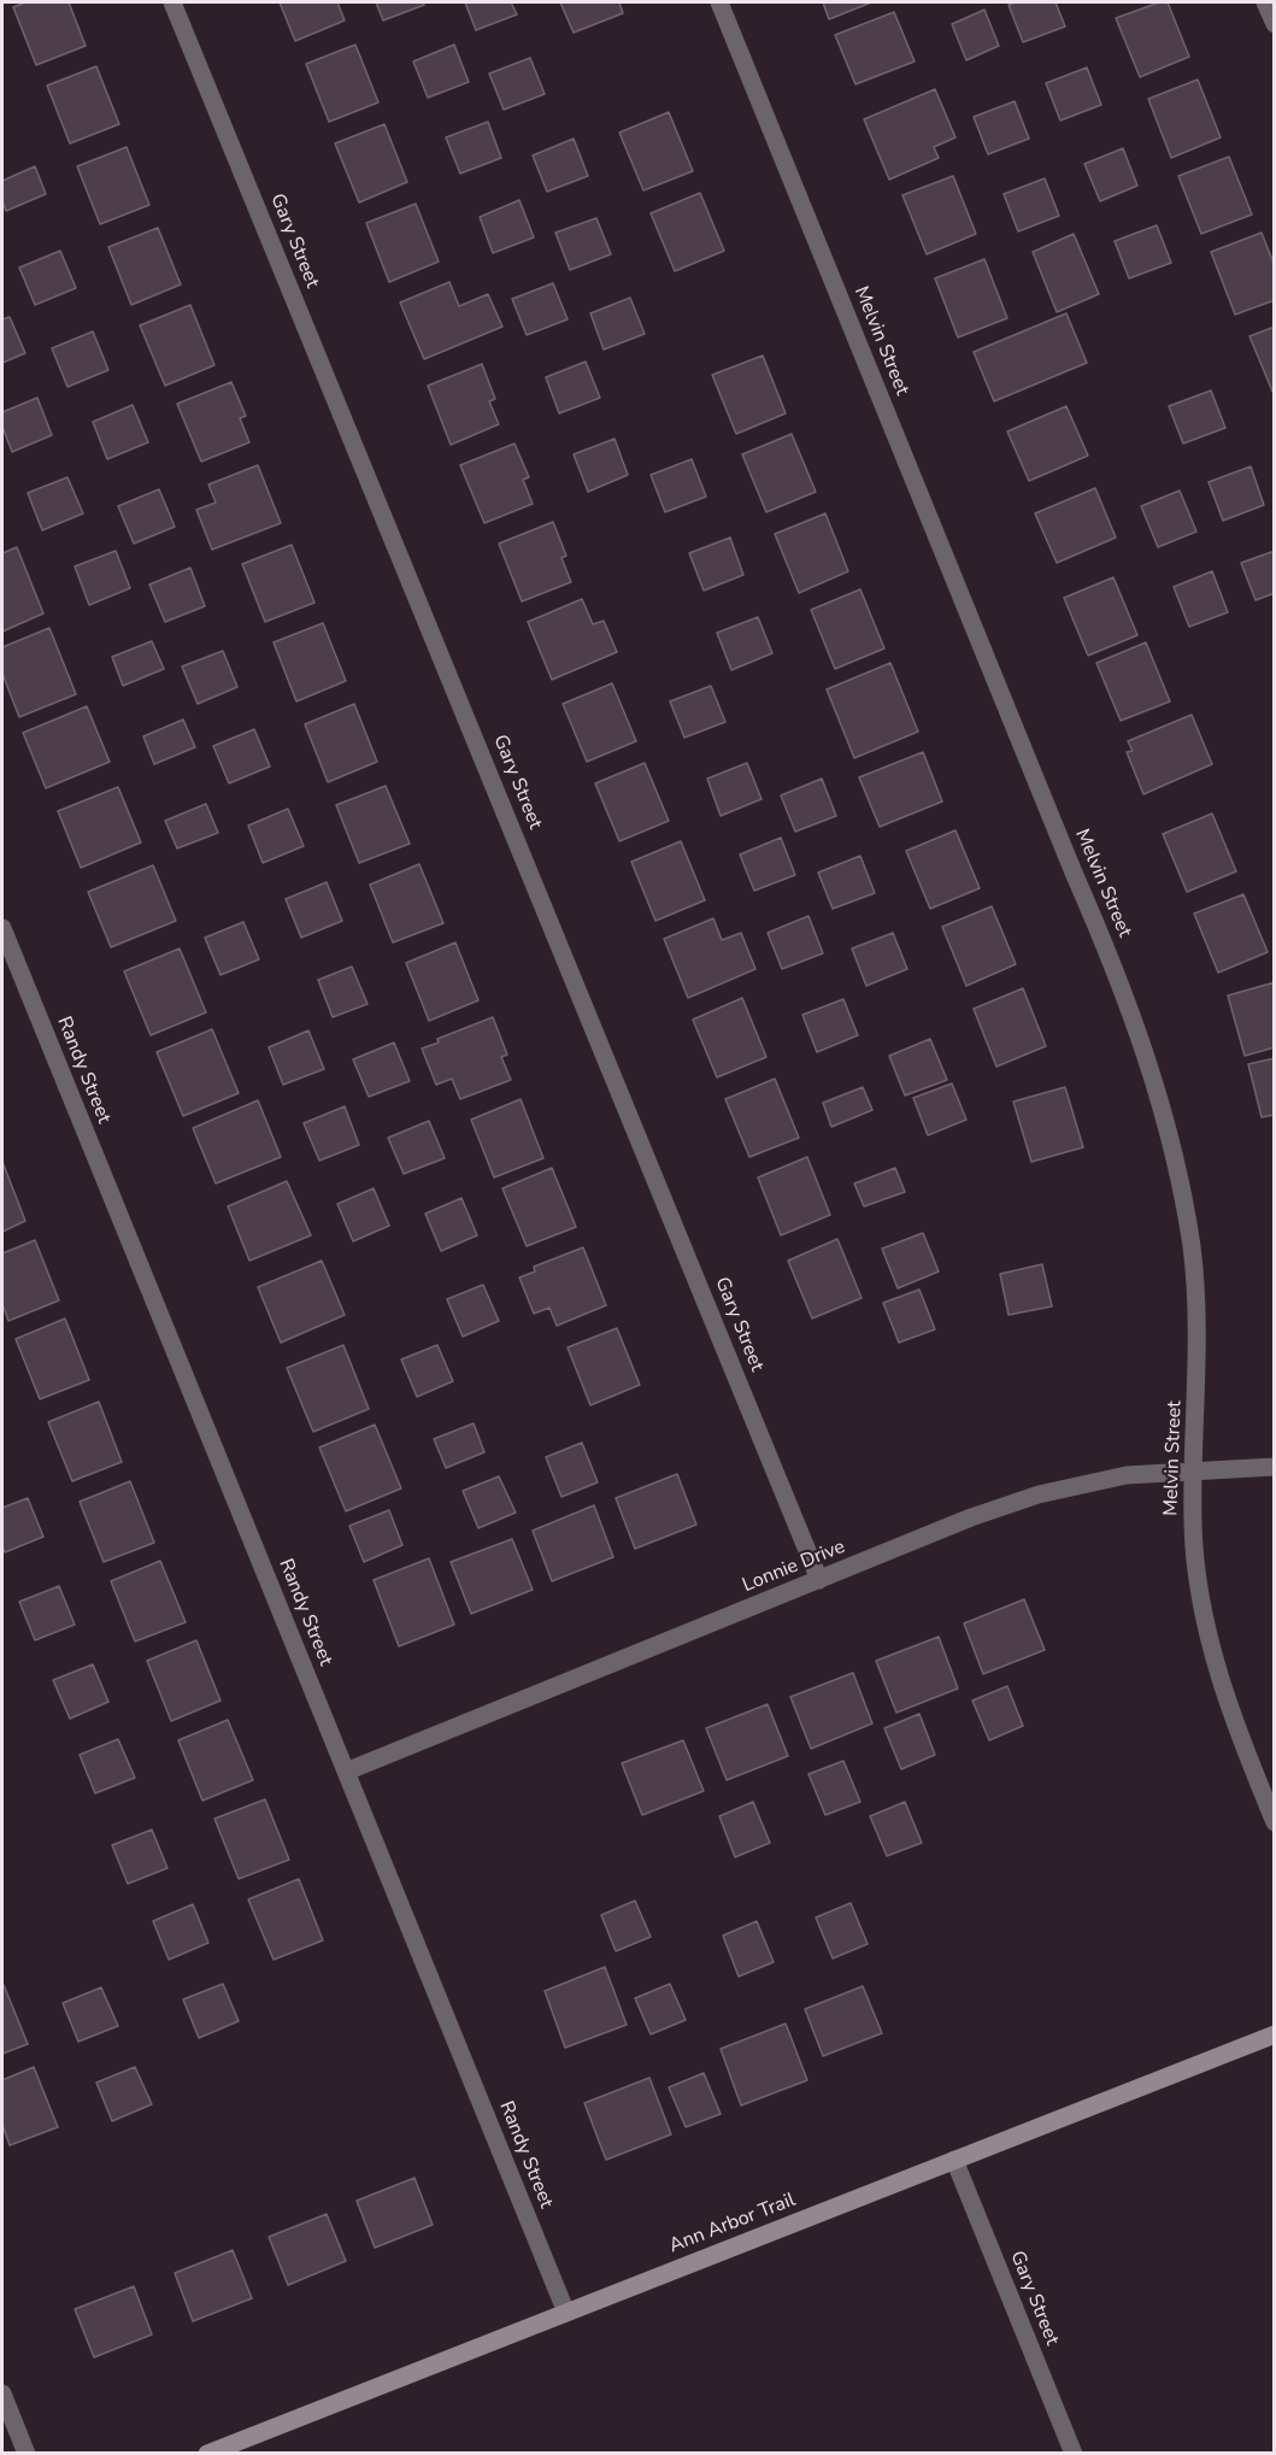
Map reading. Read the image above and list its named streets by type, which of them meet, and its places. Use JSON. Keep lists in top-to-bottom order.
{
  "streets": {
    "street": [
      "Gary Street",
      "Melvin Street",
      "Randy Street",
      "Lonnie Drive",
      "Ann Arbor Trail"
    ]
  },
  "crossings": [
    ["Gary Street", "Lonnie Drive"],
    ["Gary Street", "Ann Arbor Trail"],
    ["Melvin Street", "Lonnie Drive"],
    ["Randy Street", "Lonnie Drive"],
    ["Randy Street", "Ann Arbor Trail"]
  ]
}
